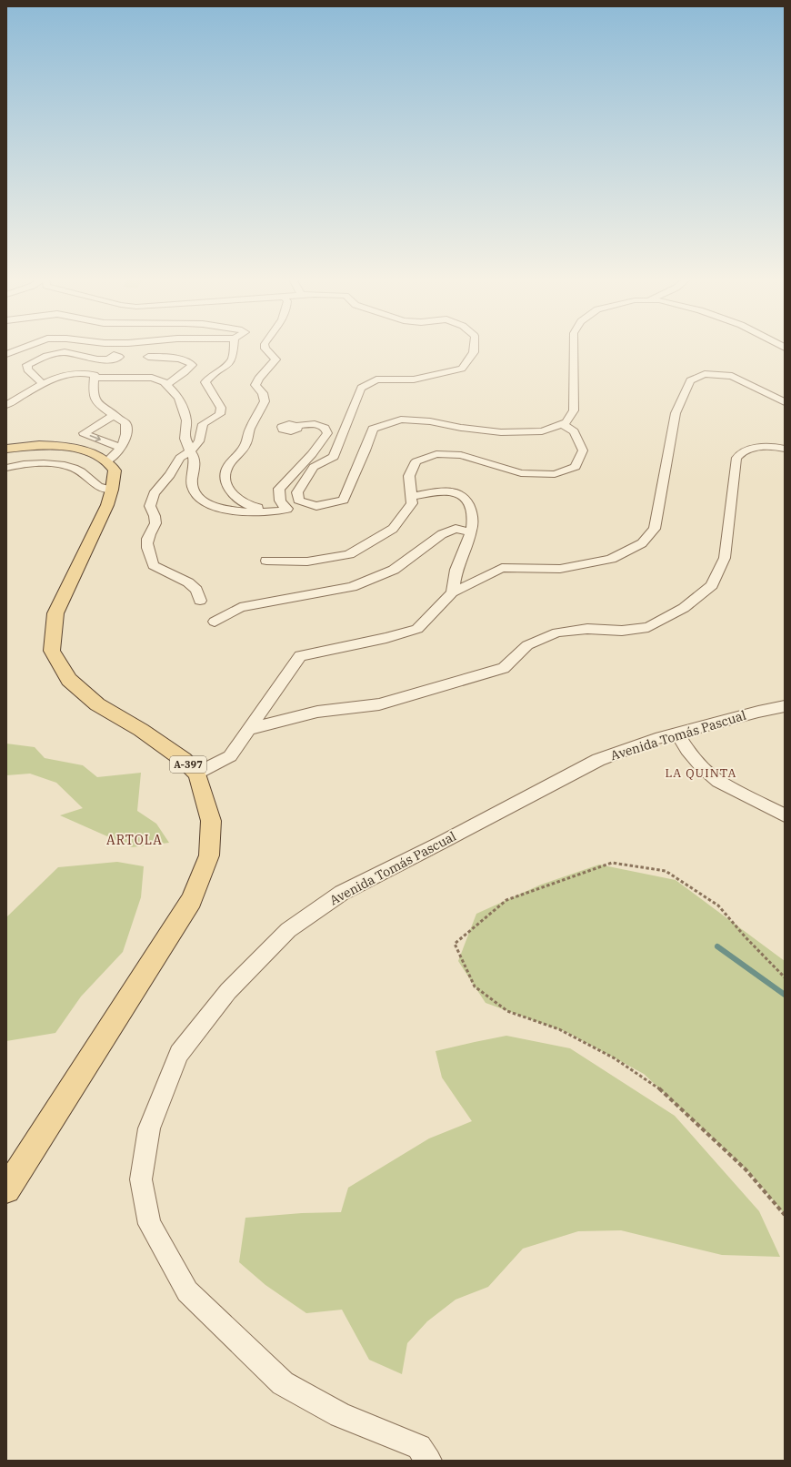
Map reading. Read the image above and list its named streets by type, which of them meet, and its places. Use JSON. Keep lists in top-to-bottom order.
{
  "streets": {
    "main road": ["A-397"],
    "street": ["Avenida Tomás Pascual"]
  },
  "districts": ["LA QUINTA", "ARTOLA"]
}
